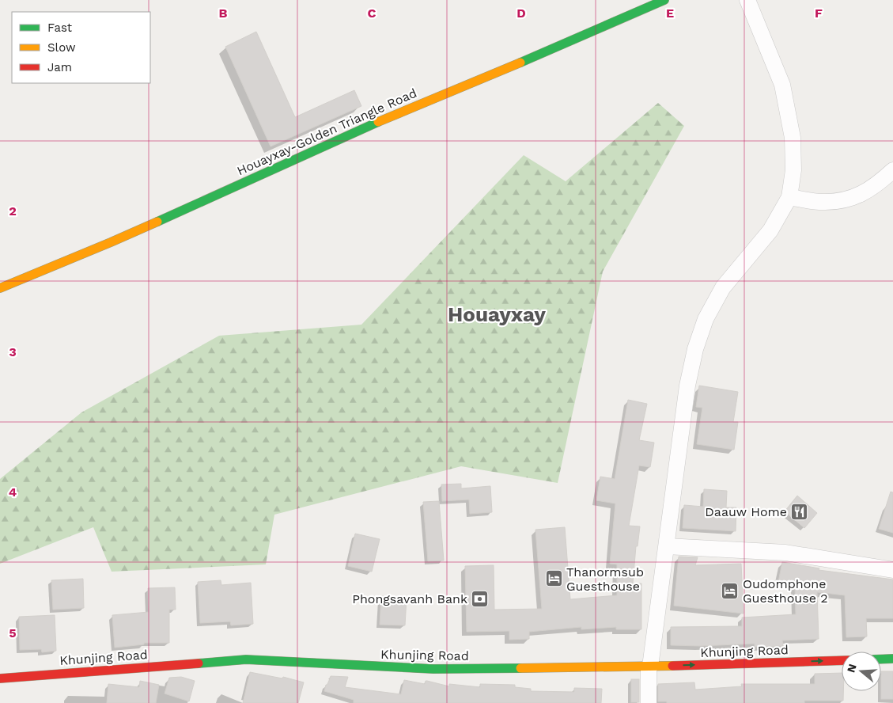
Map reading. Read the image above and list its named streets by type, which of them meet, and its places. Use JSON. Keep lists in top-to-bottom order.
{
  "streets": {
    "main road": ["Houayxay-Golden Triangle Road", "Khunjing Road"]
  },
  "districts": ["Houayxay"],
  "places": {
    "restaurant": ["Daauw Home"],
    "hotel": ["Thanormsub Guesthouse", "Oudomphone Guesthouse 2"],
    "bank": ["Phongsavanh Bank"]
  },
  "legend": ["Fast", "Slow", "Jam"],
  "north": "left",
  "grid": {
    "columns": [
      "B",
      "C",
      "D",
      "E",
      "F"
    ],
    "rows": [
      "2",
      "3",
      "4",
      "5"
    ]
  }
}
